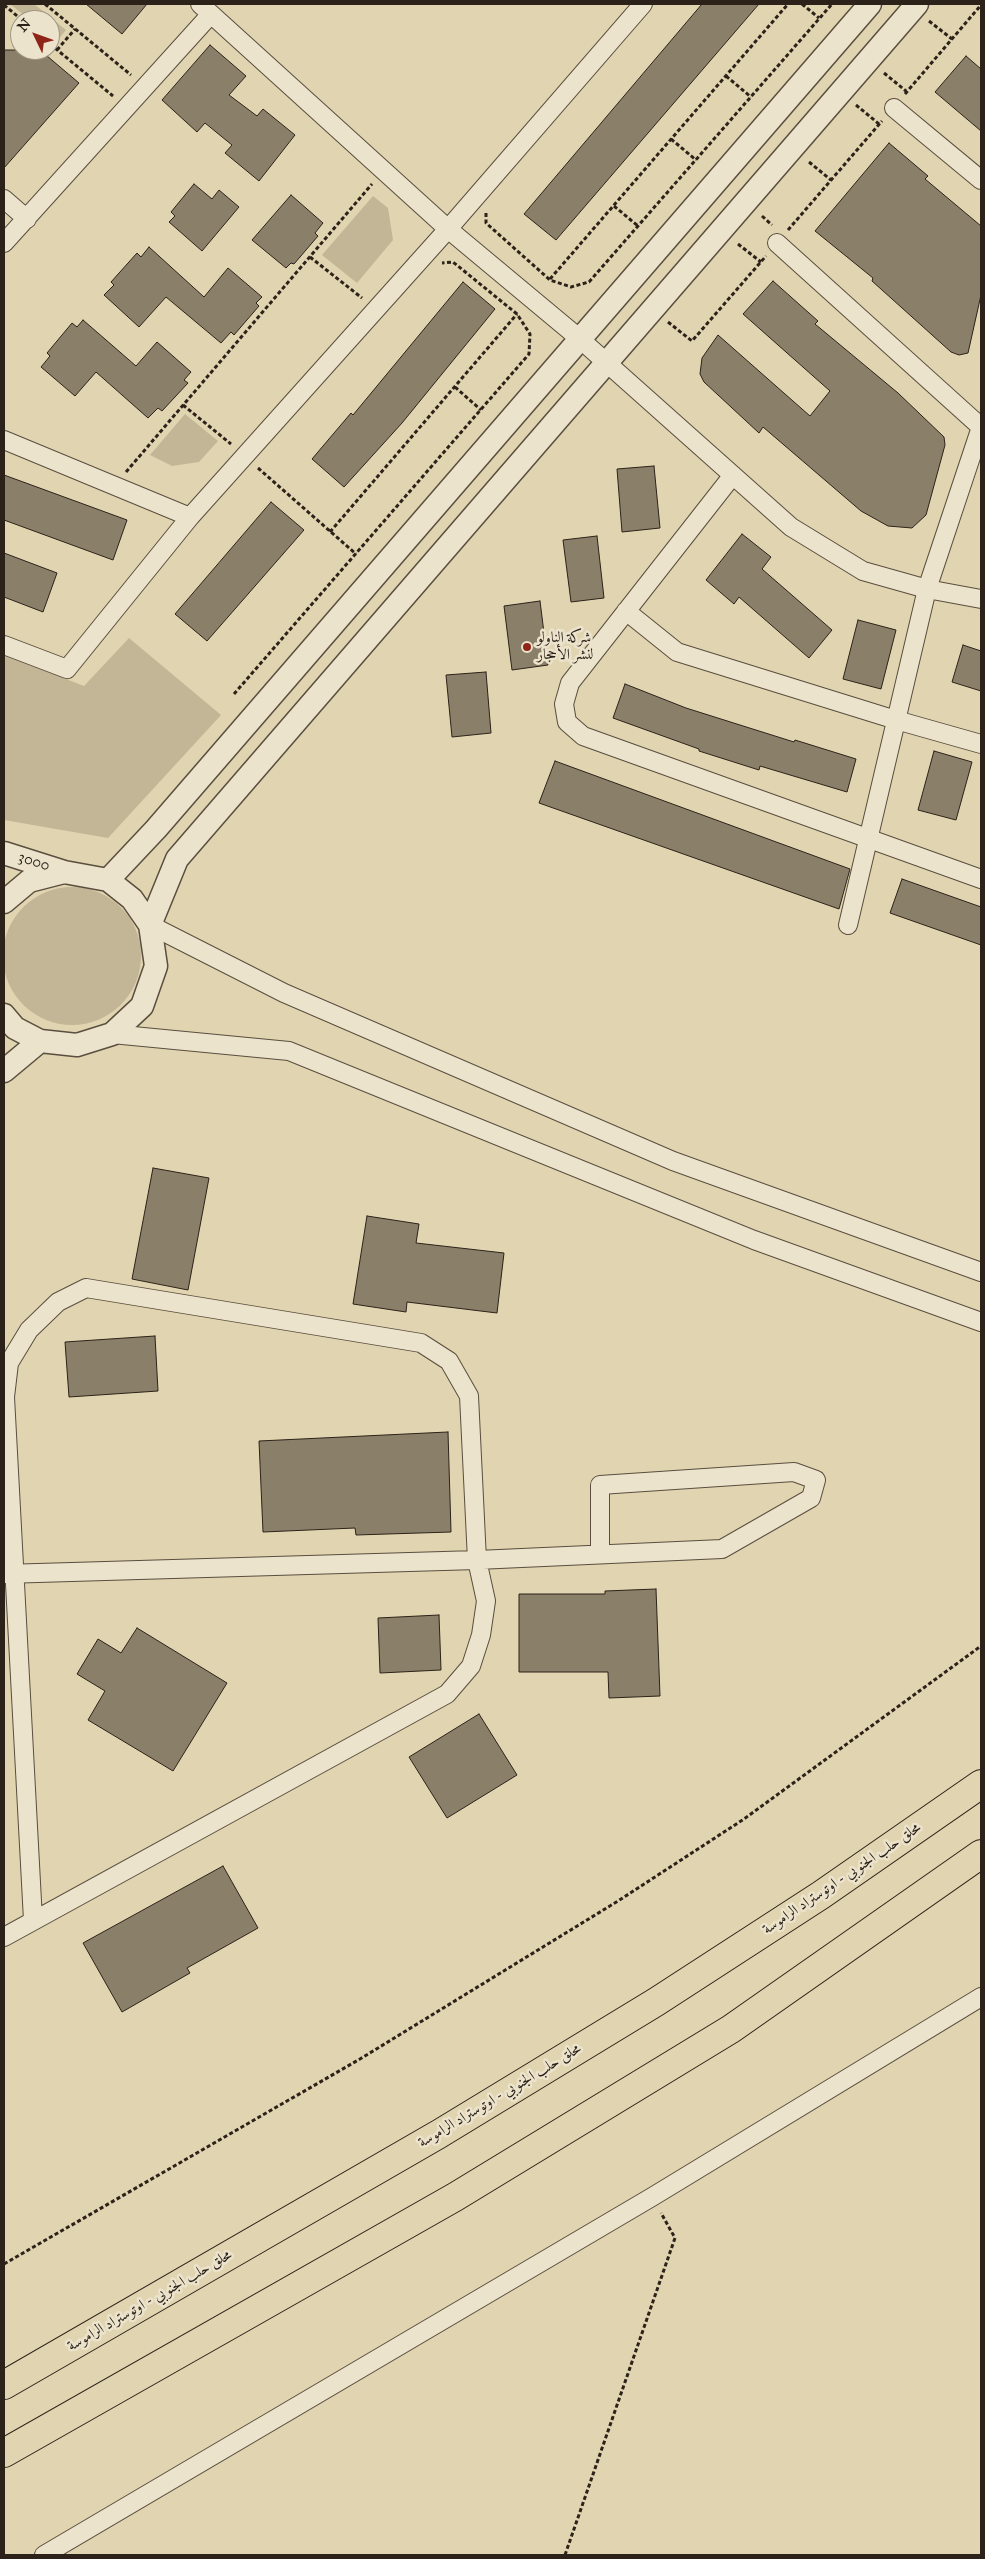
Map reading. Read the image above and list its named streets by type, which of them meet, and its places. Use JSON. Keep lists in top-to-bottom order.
{
  "streets": {
    "highway": ["محلق حلب الجنوبي - اوتوستراد الراموسة"],
    "street": ["3000"]
  },
  "places": ["شركة الناولو لنشر الأحجار"],
  "north": "top left"
}
